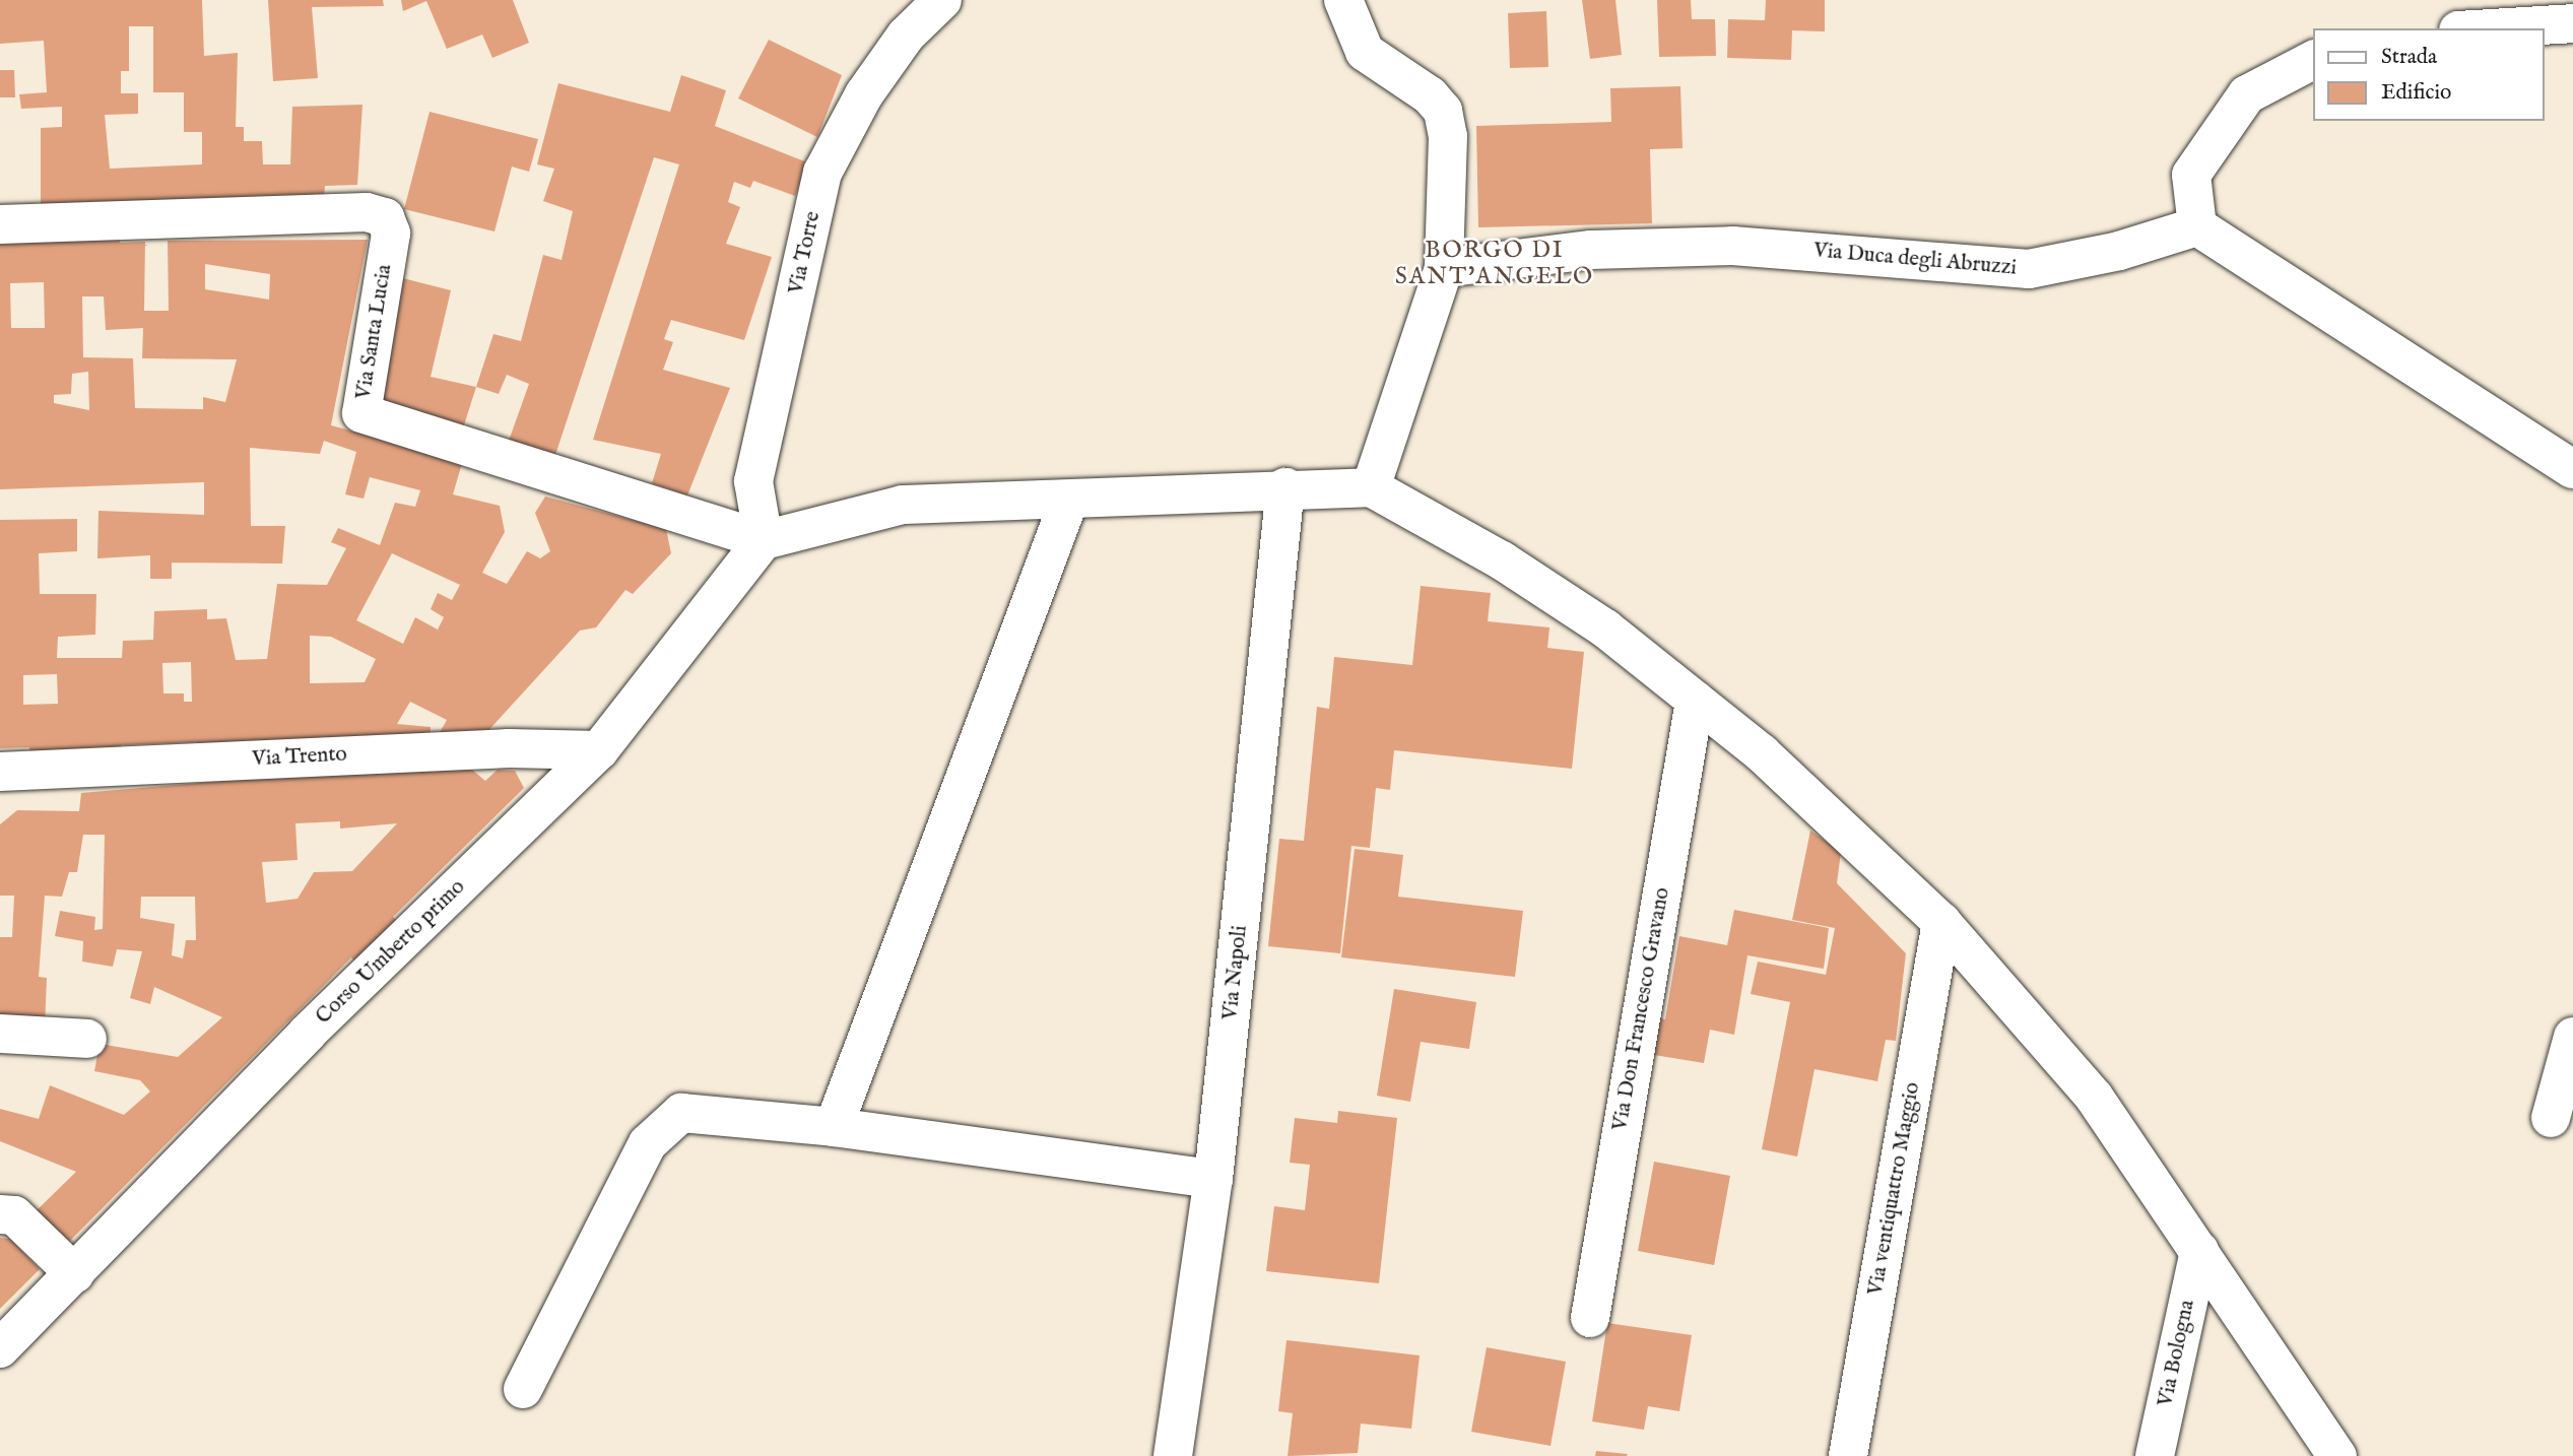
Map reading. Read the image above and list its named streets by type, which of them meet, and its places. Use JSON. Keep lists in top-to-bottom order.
{
  "streets": {
    "street": [
      "Via Torre",
      "Via Duca degli Abruzzi",
      "Via Santa Lucia",
      "Via Trento",
      "Corso Umberto primo",
      "Via Napoli",
      "Via Don Francesco Gravano",
      "Via ventiquattro Maggio",
      "Via Bologna"
    ]
  },
  "crossings": [
    ["Via Torre", "Via Santa Lucia"],
    ["Via Torre", "Corso Umberto primo"],
    ["Via Santa Lucia", "Corso Umberto primo"],
    ["Via Trento", "Corso Umberto primo"]
  ],
  "districts": ["BORGO DI SANT'ANGELO"],
  "legend": ["Strada", "Edificio"]
}
